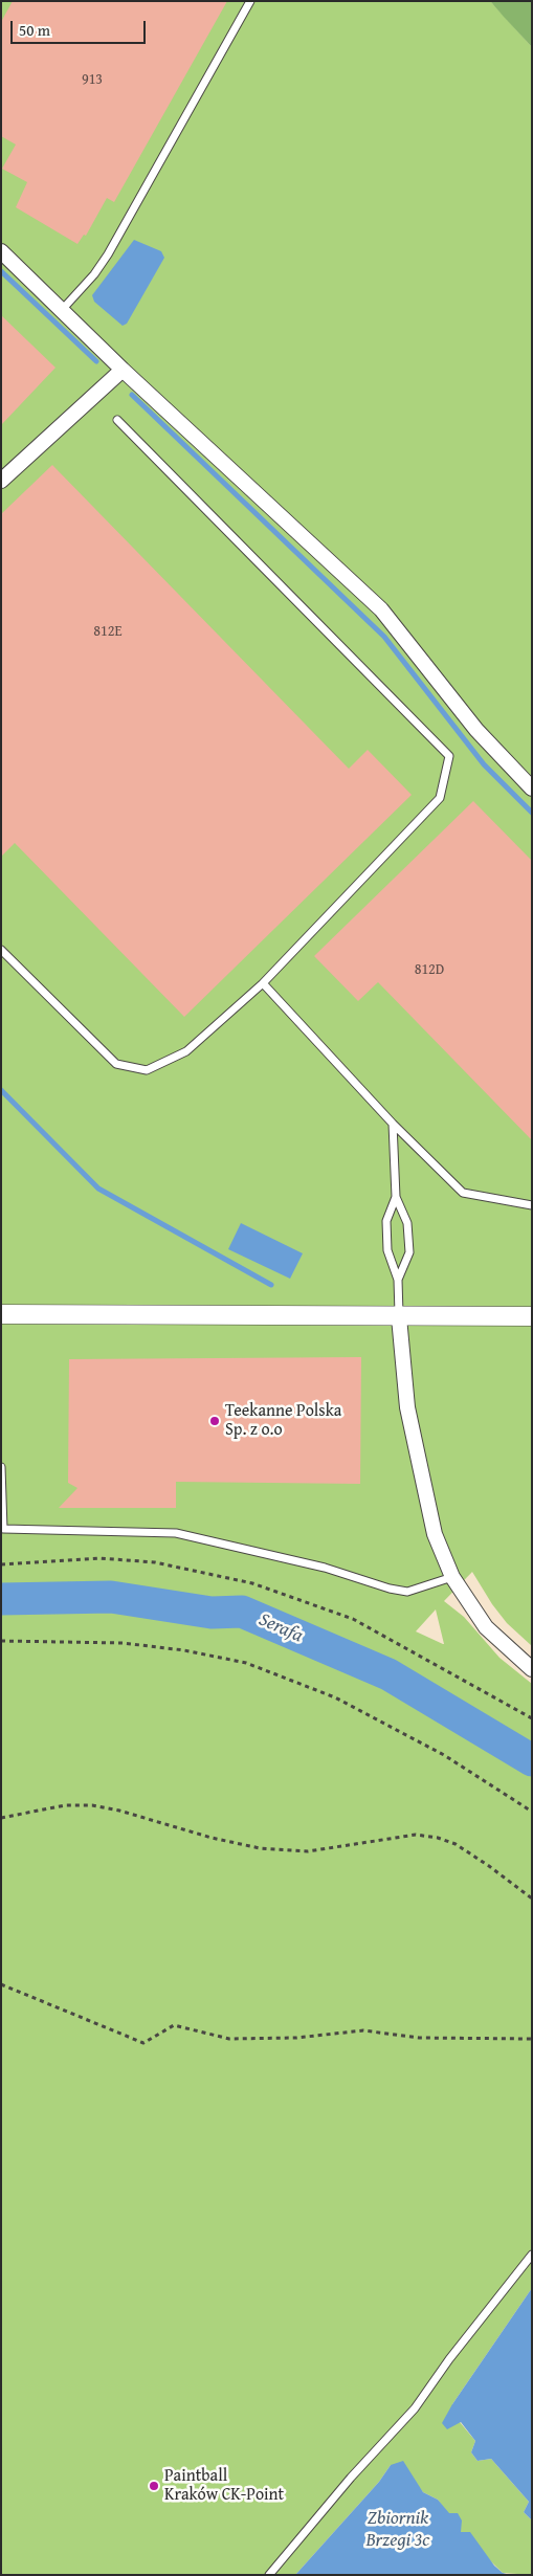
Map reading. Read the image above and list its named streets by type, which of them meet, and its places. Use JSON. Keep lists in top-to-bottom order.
{
  "water": ["Serafa", "Zbiornik Brzegi 3c"],
  "places": ["Teekanne Polska Sp. z o.o", "Paintball Kraków CK-Point"],
  "house_numbers": ["913", "812E", "812D"],
  "scale_bar": "50 m"
}
